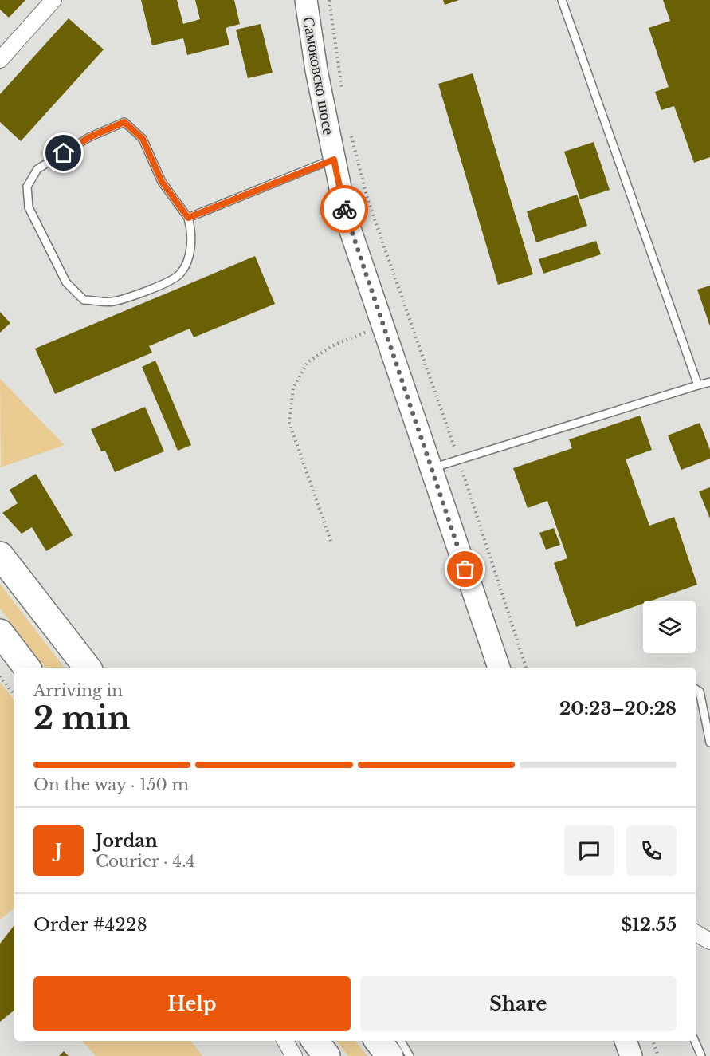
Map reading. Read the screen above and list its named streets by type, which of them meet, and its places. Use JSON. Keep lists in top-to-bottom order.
{
  "streets": {
    "main road": ["Самоковско шосе"]
  },
  "page": {
    "heading": ["2 min", "Arriving in", "20:23–20:28"],
    "panel": [
      "Jordan",
      "Courier · 4.4",
      "Order #4228",
      "$12.55"
    ],
    "bar": "On the way · 150 m",
    "round": "J",
    "buttons": ["Help", "Share"]
  }
}
